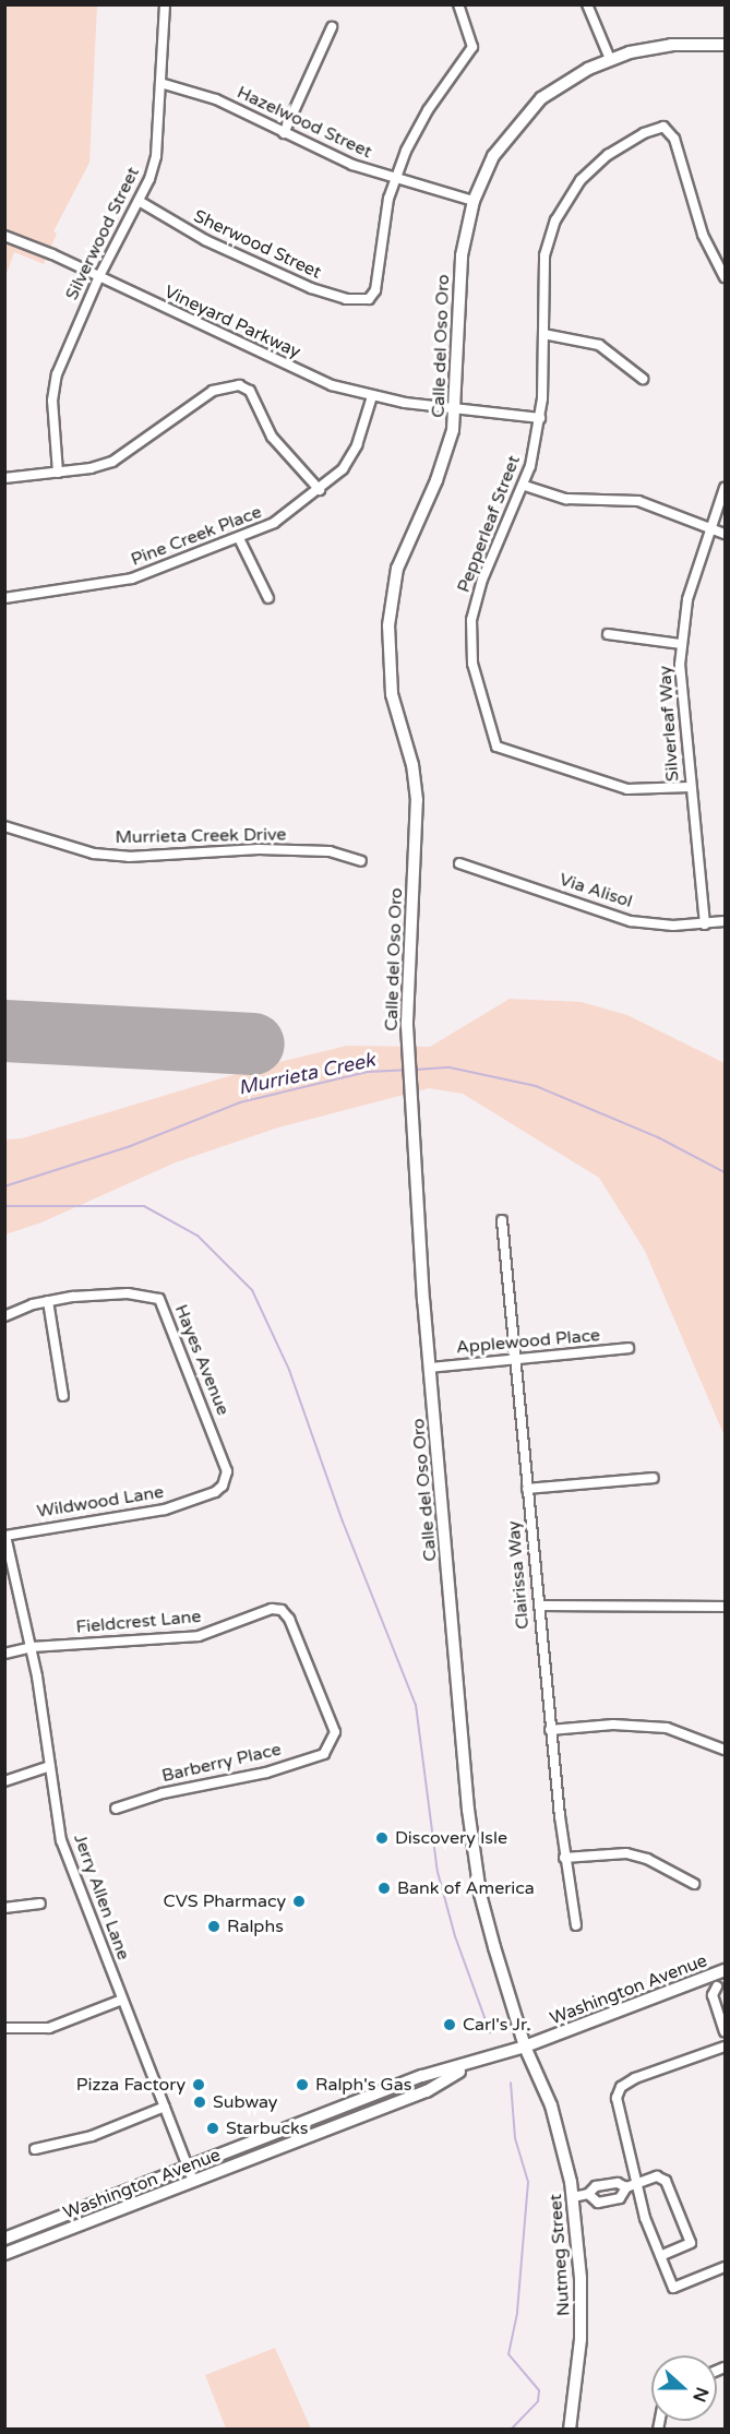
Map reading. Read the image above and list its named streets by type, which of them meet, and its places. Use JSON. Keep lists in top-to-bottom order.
{
  "streets": {
    "main road": ["Calle del Oso Oro", "Washington Avenue", "Nutmeg Street"],
    "street": [
      "Hazelwood Street",
      "Silverwood Street",
      "Sherwood Street",
      "Vineyard Parkway",
      "Pepperleaf Street",
      "Pine Creek Place",
      "Silverleaf Way",
      "Murrieta Creek Drive",
      "Via Alisol",
      "Applewood Place",
      "Hayes Avenue",
      "Wildwood Lane",
      "Clairissa Way",
      "Fieldcrest Lane",
      "Barberry Place",
      "Jerry Allen Lane"
    ]
  },
  "crossings": [
    ["Hazelwood Street", "Silverwood Street"],
    ["Hazelwood Street", "Sherwood Street"],
    ["Hazelwood Street", "Calle del Oso Oro"],
    ["Silverwood Street", "Sherwood Street"],
    ["Silverwood Street", "Vineyard Parkway"],
    ["Vineyard Parkway", "Calle del Oso Oro"],
    ["Vineyard Parkway", "Pepperleaf Street"],
    ["Vineyard Parkway", "Pine Creek Place"],
    ["Calle del Oso Oro", "Applewood Place"],
    ["Calle del Oso Oro", "Washington Avenue"],
    ["Calle del Oso Oro", "Nutmeg Street"],
    ["Pepperleaf Street", "Silverleaf Way"],
    ["Silverleaf Way", "Via Alisol"],
    ["Applewood Place", "Clairissa Way"],
    ["Hayes Avenue", "Wildwood Lane"],
    ["Wildwood Lane", "Jerry Allen Lane"],
    ["Fieldcrest Lane", "Barberry Place"],
    ["Fieldcrest Lane", "Jerry Allen Lane"],
    ["Jerry Allen Lane", "Washington Avenue"],
    ["Washington Avenue", "Nutmeg Street"]
  ],
  "water": ["Murrieta Creek"],
  "places": [
    "Discovery Isle",
    "Bank of America",
    "CVS Pharmacy",
    "Ralphs",
    "Carl's Jr.",
    "Pizza Factory",
    "Ralph's Gas",
    "Subway",
    "Starbucks"
  ],
  "north": "right"
}
